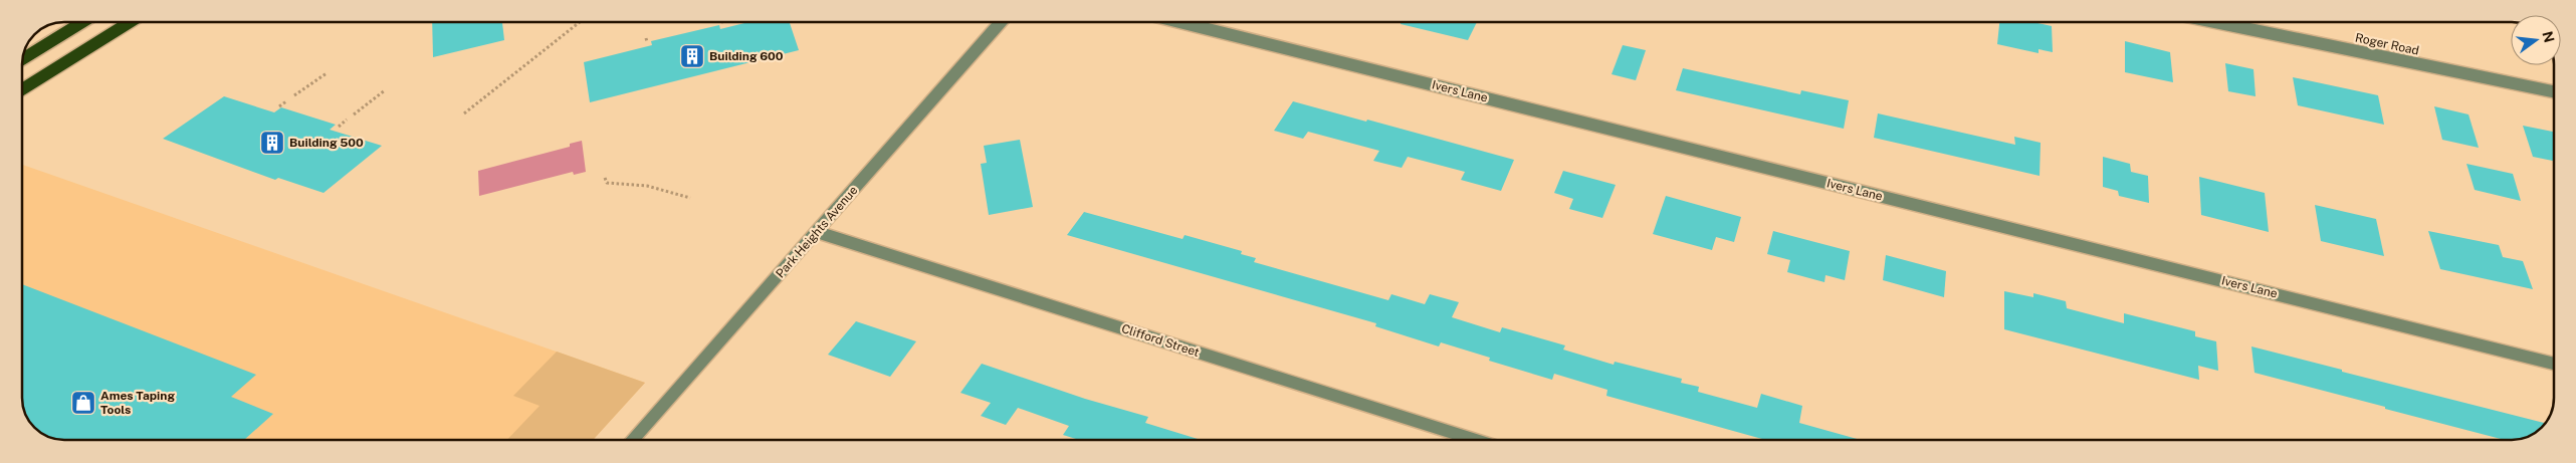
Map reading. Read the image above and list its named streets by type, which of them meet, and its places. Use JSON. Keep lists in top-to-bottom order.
{
  "streets": {
    "street": [
      "Roger Road",
      "Ivers Lane",
      "Park Heights Avenue",
      "Clifford Street"
    ]
  },
  "crossings": [
    ["Park Heights Avenue", "Clifford Street"]
  ],
  "places": {
    "building": ["Building 600", "Building 500"],
    "shop": ["Ames Taping Tools"]
  },
  "north": "right"
}
